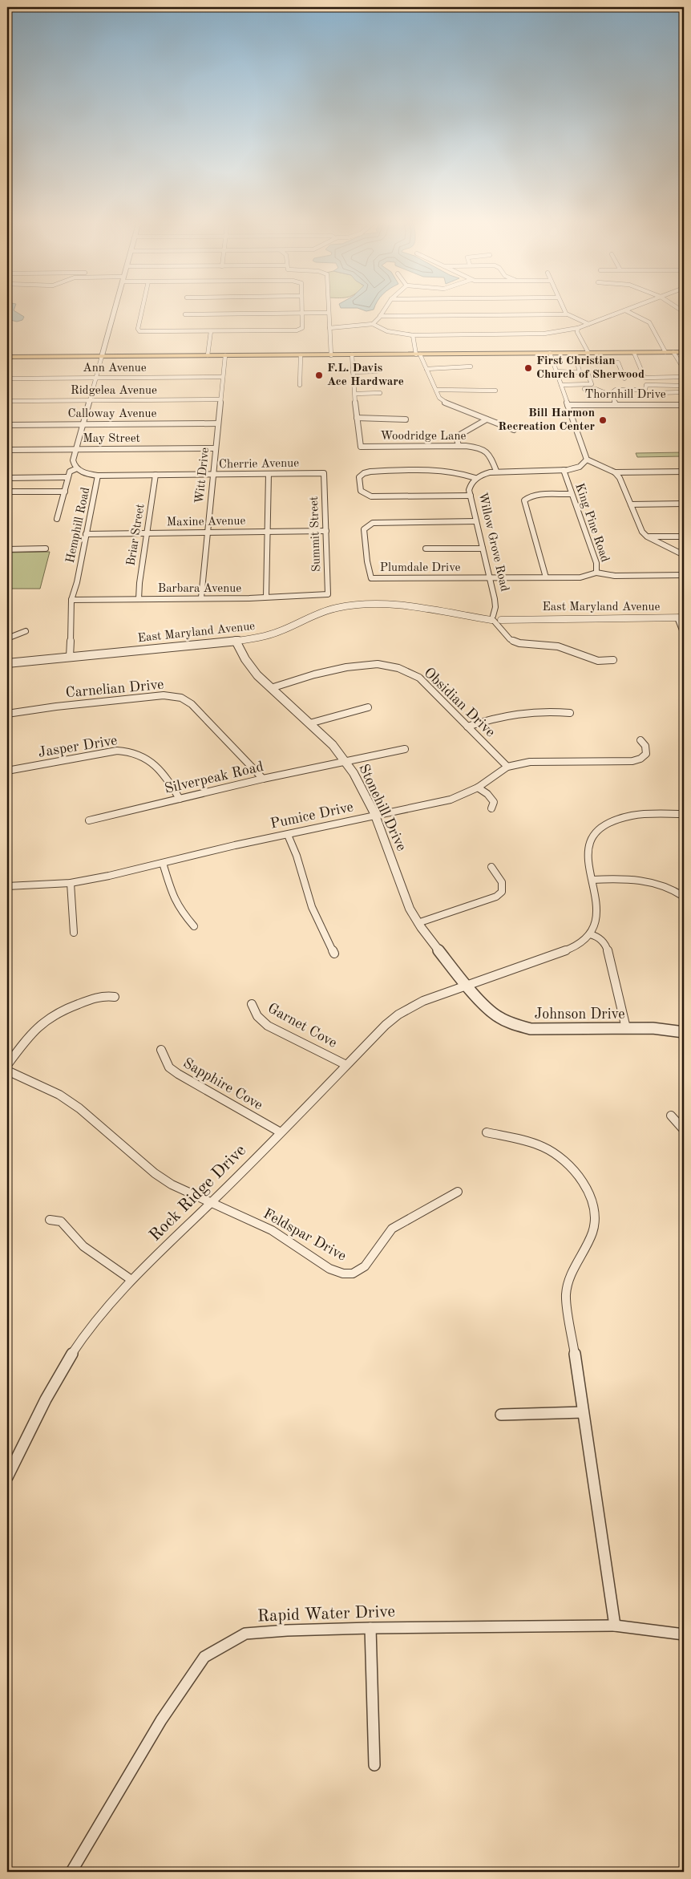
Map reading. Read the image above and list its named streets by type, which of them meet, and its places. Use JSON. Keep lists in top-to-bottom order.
{
  "streets": {
    "street": [
      "Ann Avenue",
      "Ridgelea Avenue",
      "Thornhill Drive",
      "Calloway Avenue",
      "Woodridge Lane",
      "May Street",
      "Cherrie Avenue",
      "Witt Drive",
      "Maxine Avenue",
      "King Pine Road",
      "Hemphill Road",
      "Summit Street",
      "Briar Street",
      "Willow Grove Road",
      "Plumdale Drive",
      "Barbara Avenue",
      "East Maryland Avenue",
      "Carnelian Drive",
      "Obsidian Drive",
      "Jasper Drive",
      "Silverpeak Road",
      "Stonehill Drive",
      "Pumice Drive",
      "Johnson Drive",
      "Garnet Cove",
      "Sapphire Cove",
      "Rock Ridge Drive",
      "Feldspar Drive",
      "Rapid Water Drive"
    ]
  },
  "crossings": [
    ["Ann Avenue", "Witt Drive"],
    ["Ridgelea Avenue", "Witt Drive"],
    ["Calloway Avenue", "Witt Drive"],
    ["Woodridge Lane", "Willow Grove Road"],
    ["May Street", "Witt Drive"],
    ["Cherrie Avenue", "Witt Drive"],
    ["Cherrie Avenue", "Hemphill Road"],
    ["Cherrie Avenue", "Summit Street"],
    ["Cherrie Avenue", "Briar Street"],
    ["Witt Drive", "Maxine Avenue"],
    ["Witt Drive", "Barbara Avenue"],
    ["Maxine Avenue", "Hemphill Road"],
    ["Maxine Avenue", "Summit Street"],
    ["Maxine Avenue", "Briar Street"],
    ["King Pine Road", "Willow Grove Road"],
    ["King Pine Road", "Plumdale Drive"],
    ["Hemphill Road", "Barbara Avenue"],
    ["Summit Street", "Barbara Avenue"],
    ["Briar Street", "Barbara Avenue"],
    ["Willow Grove Road", "Plumdale Drive"],
    ["Willow Grove Road", "East Maryland Avenue"],
    ["East Maryland Avenue", "Stonehill Drive"],
    ["Carnelian Drive", "Silverpeak Road"],
    ["Obsidian Drive", "Stonehill Drive"],
    ["Obsidian Drive", "Pumice Drive"],
    ["Jasper Drive", "Silverpeak Road"],
    ["Silverpeak Road", "Stonehill Drive"],
    ["Stonehill Drive", "Pumice Drive"],
    ["Stonehill Drive", "Johnson Drive"],
    ["Stonehill Drive", "Rock Ridge Drive"],
    ["Johnson Drive", "Rock Ridge Drive"],
    ["Garnet Cove", "Rock Ridge Drive"],
    ["Sapphire Cove", "Rock Ridge Drive"],
    ["Rock Ridge Drive", "Feldspar Drive"]
  ],
  "places": ["First Christian Church of Sherwood", "F.L. Davis Ace Hardware", "Bill Harmon Recreation Center"]
}
